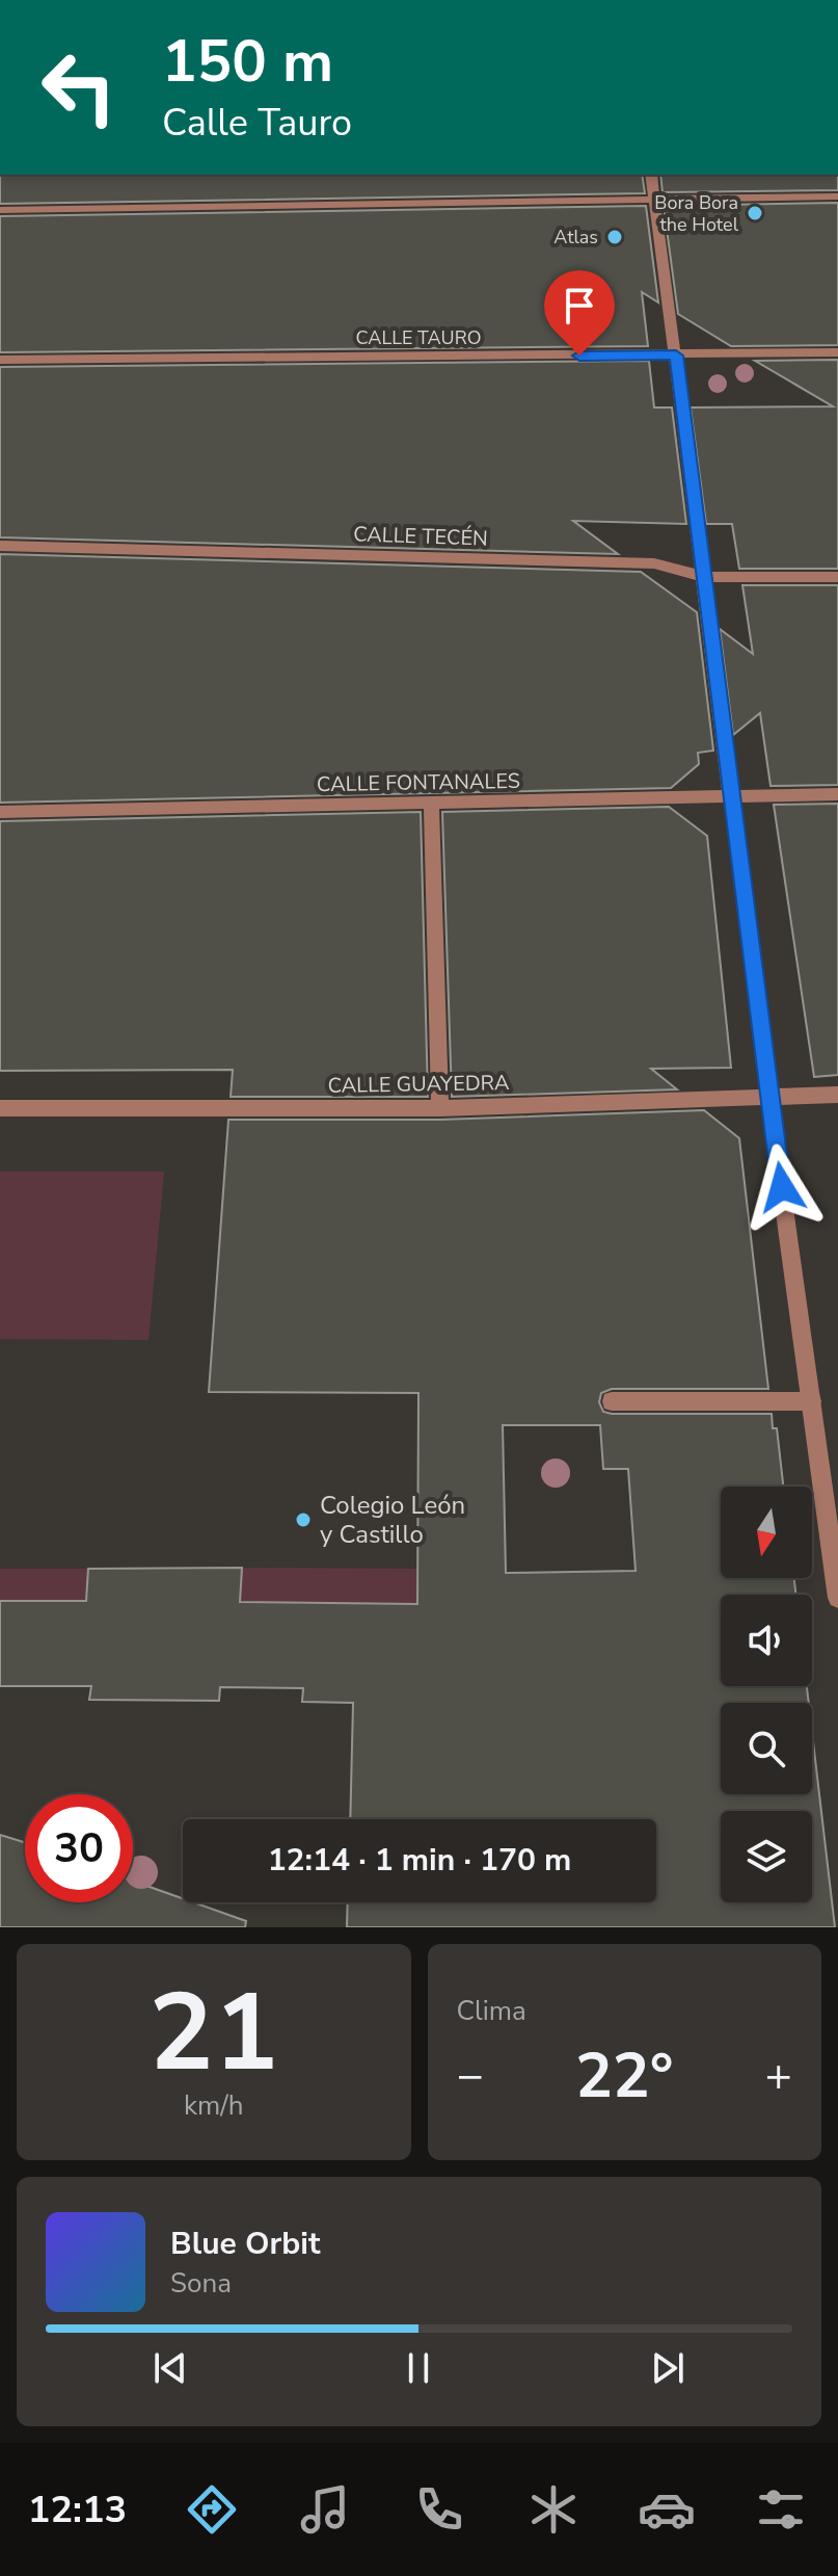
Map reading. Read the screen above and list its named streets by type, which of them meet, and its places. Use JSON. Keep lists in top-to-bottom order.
{
  "streets": {
    "street": [
      "CALLE TAURO",
      "CALLE TECÉN",
      "CALLE FONTANALES",
      "CALLE GUAYEDRA"
    ]
  },
  "places": ["Bora Bora the Hotel", "Atlas", "Colegio León y Castillo"],
  "north": "bottom",
  "page": {
    "turn": ["150 m", "Calle Tauro"],
    "limit": "30",
    "trip": "12:14 · 1 min · 170 m",
    "tile": [
      ["21", "km/h"],
      "Clima"
    ],
    "heat": ["−", "22°", "+"],
    "song": ["Blue Orbit", "Sona"],
    "tabs": "12:13"
  }
}
